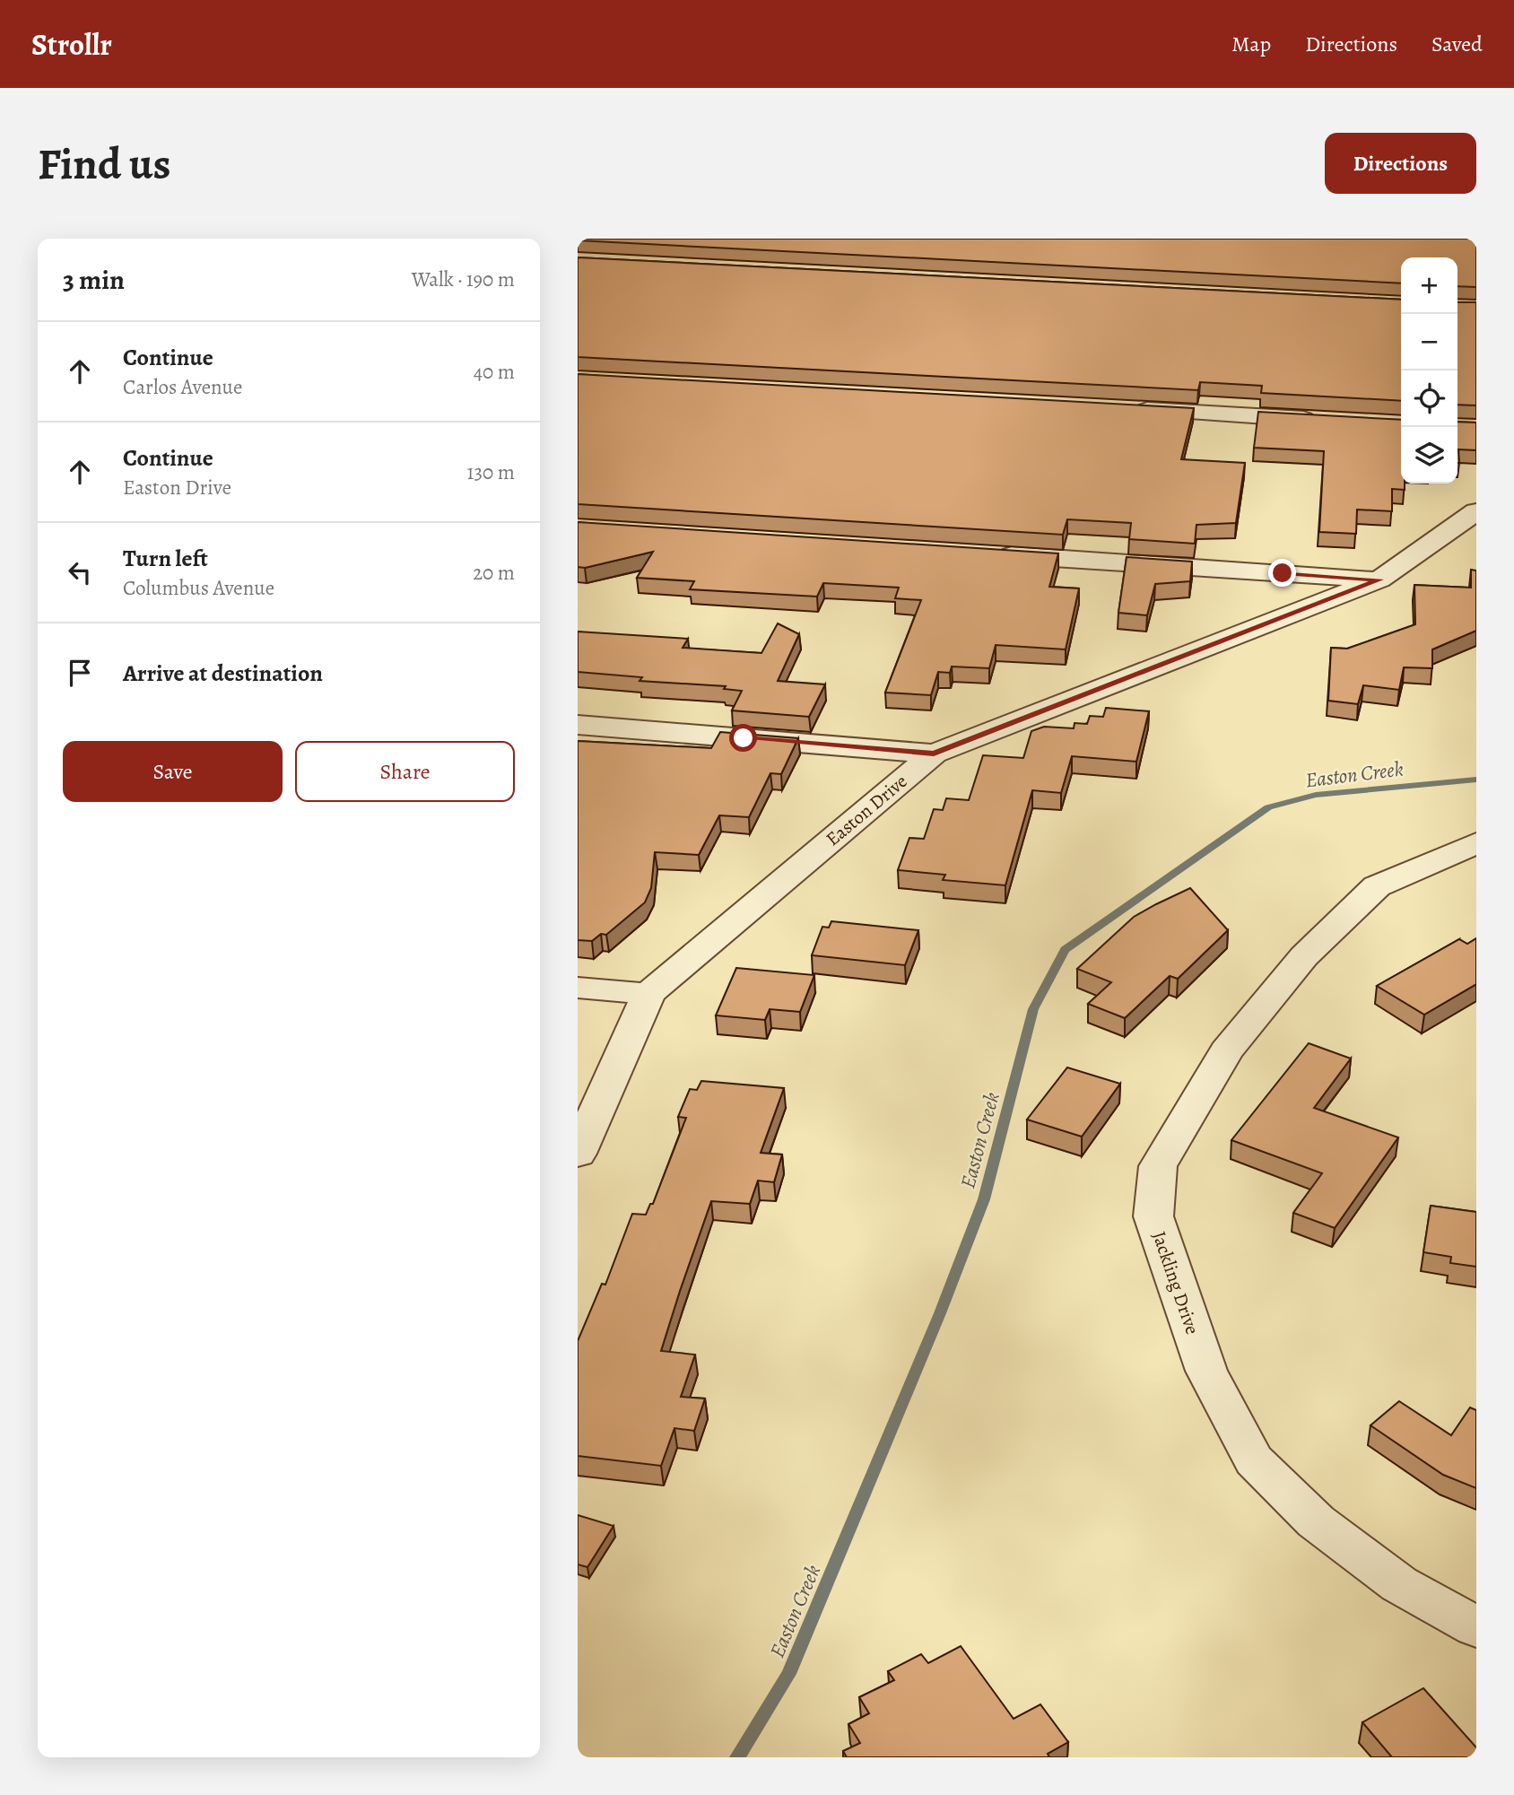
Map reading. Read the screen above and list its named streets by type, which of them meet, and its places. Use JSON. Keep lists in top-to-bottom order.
{
  "streets": {
    "street": ["Easton Drive", "Jackling Drive"]
  },
  "water": ["Easton Creek"],
  "page": {
    "header": "Strollr",
    "nav": ["Map", "Directions", "Saved"],
    "buttons": [
      "Directions",
      ["Save", "Share"]
    ],
    "title": "Find us",
    "heading": ["3 min", "Walk · 190 m"],
    "map_buttons": ["+", "−"],
    "list": [
      ["Continue", "Carlos Avenue", "40 m"],
      ["Continue", "Easton Drive", "130 m"],
      ["Turn left", "Columbus Avenue", "20 m"],
      "Arrive at destination"
    ]
  }
}
